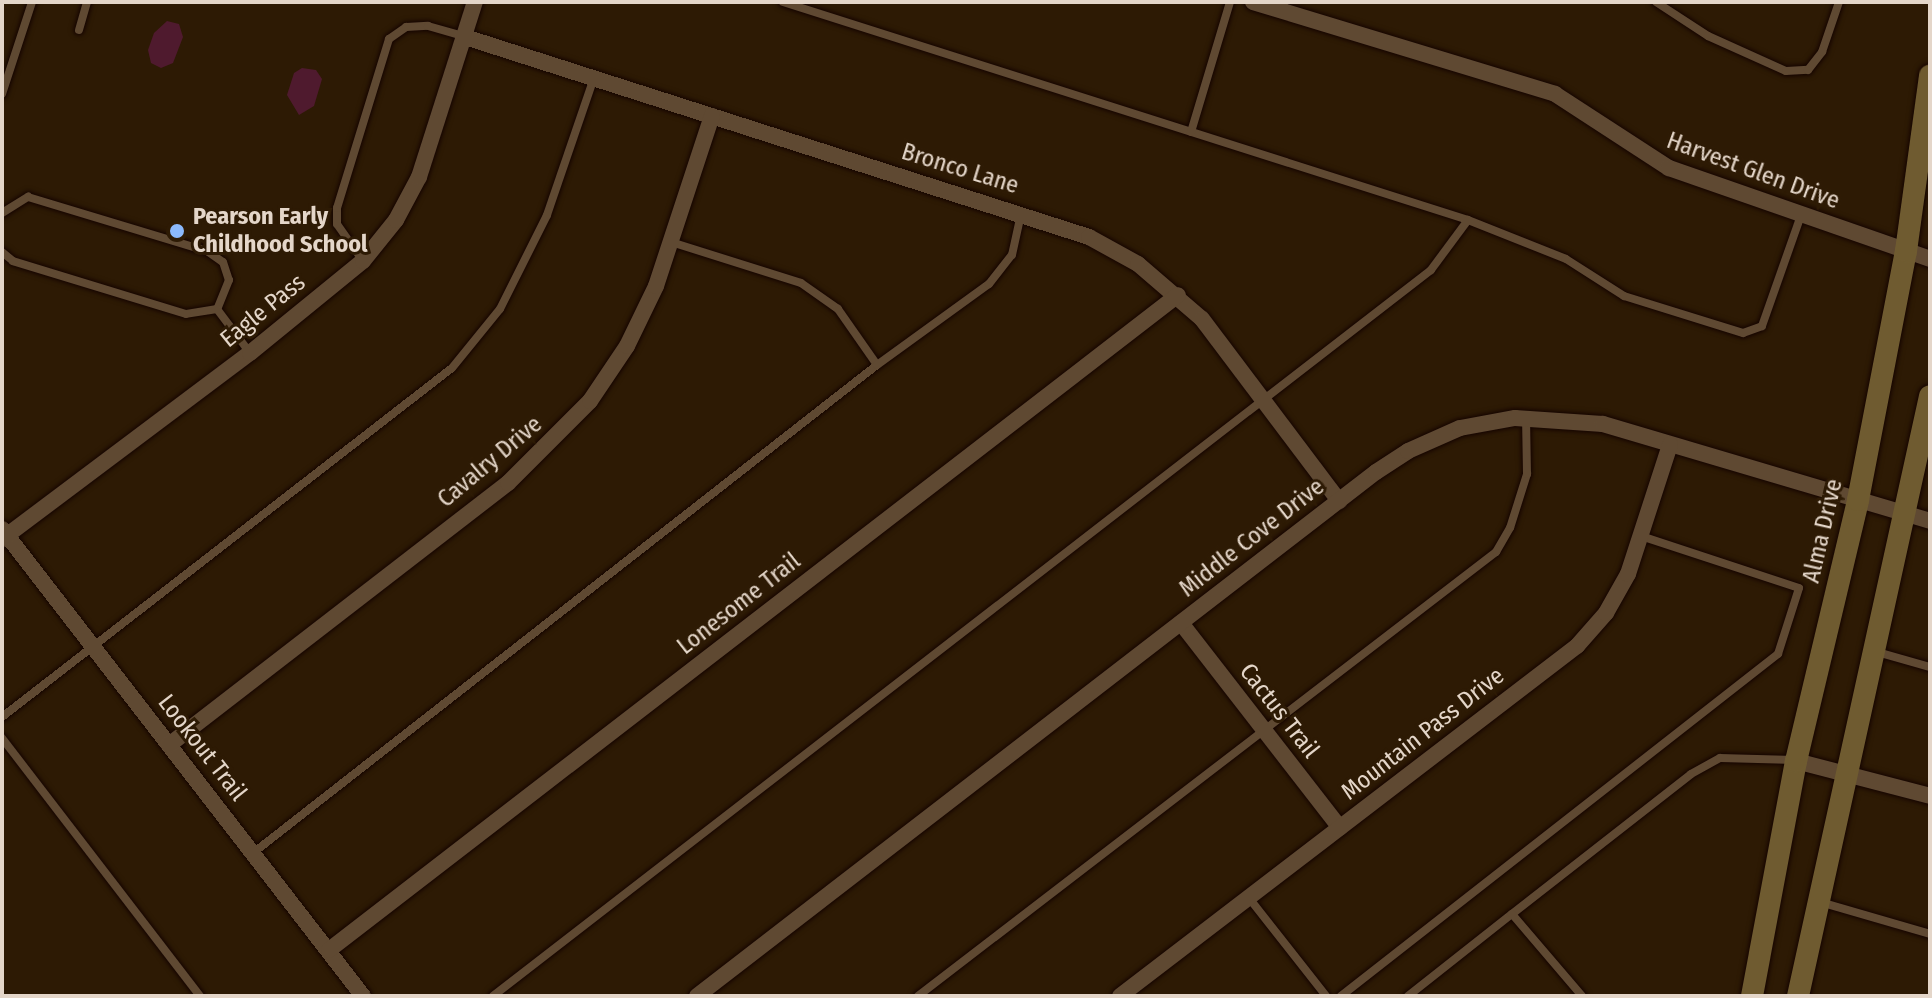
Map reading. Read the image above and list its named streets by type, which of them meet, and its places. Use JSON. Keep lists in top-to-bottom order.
{
  "streets": {
    "main road": ["Alma Drive"],
    "street": [
      "Bronco Lane",
      "Harvest Glen Drive",
      "Eagle Pass",
      "Cavalry Drive",
      "Middle Cove Drive",
      "Lonesome Trail",
      "Cactus Trail",
      "Mountain Pass Drive",
      "Lookout Trail"
    ]
  },
  "crossings": [
    ["Bronco Lane", "Eagle Pass"],
    ["Bronco Lane", "Cavalry Drive"],
    ["Bronco Lane", "Middle Cove Drive"],
    ["Bronco Lane", "Lonesome Trail"],
    ["Harvest Glen Drive", "Alma Drive"],
    ["Eagle Pass", "Lookout Trail"],
    ["Cavalry Drive", "Lookout Trail"],
    ["Alma Drive", "Middle Cove Drive"],
    ["Middle Cove Drive", "Cactus Trail"],
    ["Middle Cove Drive", "Mountain Pass Drive"],
    ["Lonesome Trail", "Lookout Trail"],
    ["Cactus Trail", "Mountain Pass Drive"]
  ],
  "places": ["Pearson Early Childhood School"]
}
